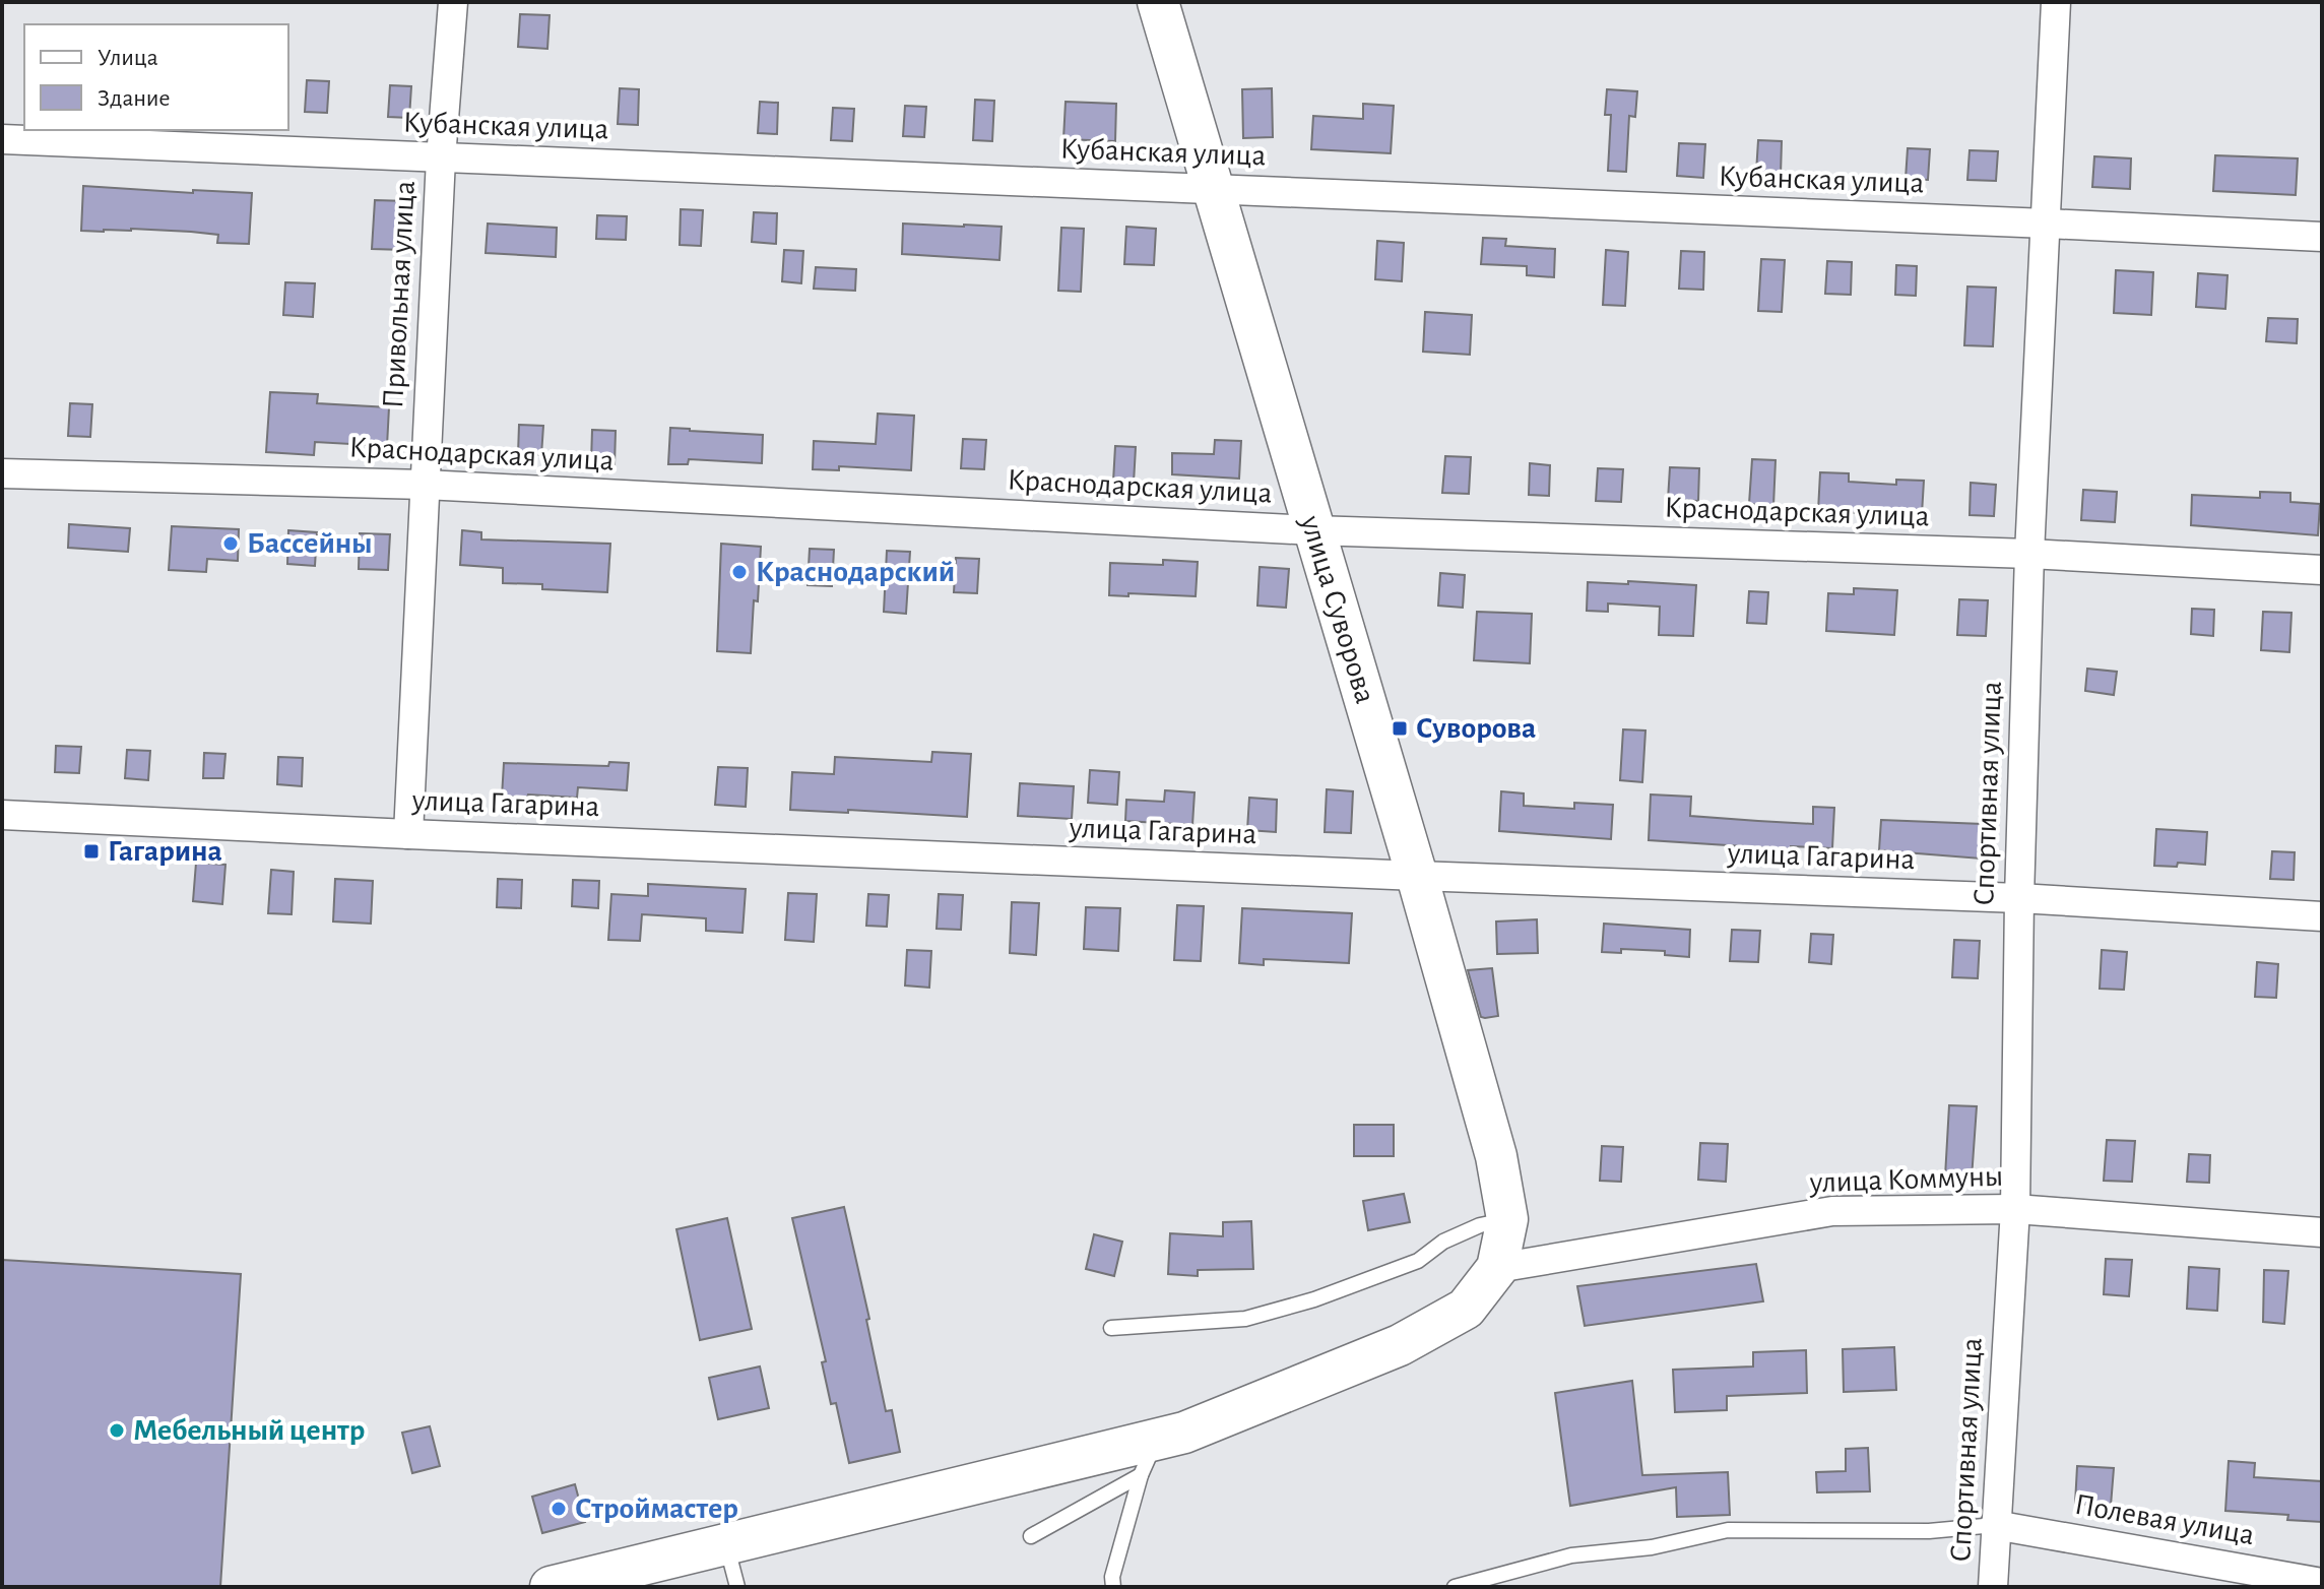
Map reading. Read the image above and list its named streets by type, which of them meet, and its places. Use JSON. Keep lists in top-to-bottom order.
{
  "streets": {
    "street": [
      "Кубанская улица",
      "Привольная улица",
      "Краснодарская улица",
      "улица Суворова",
      "Спортивная улица",
      "улица Гагарина",
      "улица Коммуны",
      "Полевая улица"
    ]
  },
  "crossings": [
    ["Кубанская улица", "Привольная улица"],
    ["Кубанская улица", "улица Суворова"],
    ["Кубанская улица", "Спортивная улица"],
    ["Привольная улица", "Краснодарская улица"],
    ["Привольная улица", "улица Гагарина"],
    ["Краснодарская улица", "улица Суворова"],
    ["Краснодарская улица", "Спортивная улица"],
    ["улица Суворова", "улица Гагарина"],
    ["улица Суворова", "улица Коммуны"],
    ["Спортивная улица", "улица Гагарина"],
    ["Спортивная улица", "улица Коммуны"],
    ["Спортивная улица", "Полевая улица"]
  ],
  "places": {
    "other": [
      "Бассейны",
      "Краснодарский",
      "Мебельный центр",
      "Строймастер"
    ],
    "transit": ["Суворова", "Гагарина"]
  },
  "legend": ["Улица", "Здание"]
}
